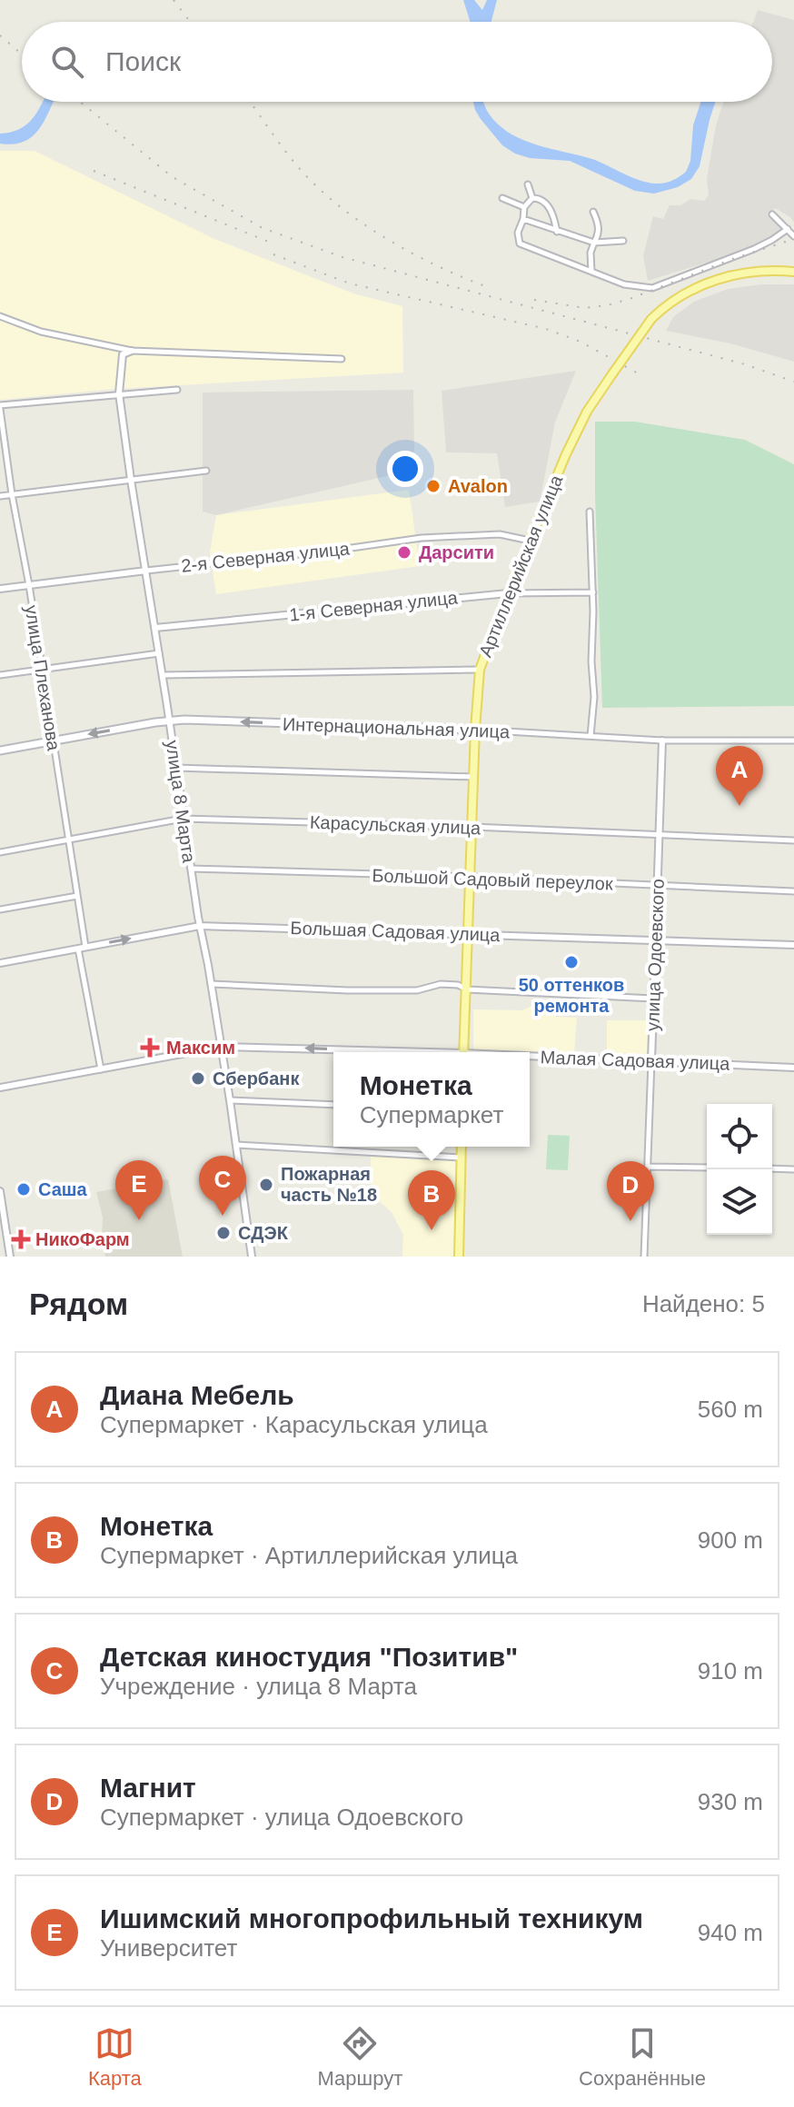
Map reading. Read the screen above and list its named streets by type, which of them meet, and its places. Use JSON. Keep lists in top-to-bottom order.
{
  "streets": {
    "main road": ["Артиллерийская улица", "Интернациональная улица"],
    "street": [
      "2-я Северная улица",
      "1-я Северная улица",
      "улица Плеханова",
      "улица 8 Марта",
      "Карасульская улица",
      "Большой Садовый переулок",
      "Большая Садовая улица",
      "улица Одоевского",
      "Малая Садовая улица"
    ]
  },
  "crossings": [
    ["2-я Северная улица", "Артиллерийская улица"],
    ["2-я Северная улица", "улица Плеханова"],
    ["2-я Северная улица", "улица 8 Марта"],
    ["Артиллерийская улица", "1-я Северная улица"],
    ["Артиллерийская улица", "Интернациональная улица"],
    ["Артиллерийская улица", "Карасульская улица"],
    ["Артиллерийская улица", "Большой Садовый переулок"],
    ["Артиллерийская улица", "Большая Садовая улица"],
    ["1-я Северная улица", "улица 8 Марта"],
    ["улица Плеханова", "Интернациональная улица"],
    ["улица Плеханова", "Карасульская улица"],
    ["улица Плеханова", "Большая Садовая улица"],
    ["улица Плеханова", "Малая Садовая улица"],
    ["Интернациональная улица", "улица 8 Марта"],
    ["Интернациональная улица", "улица Одоевского"],
    ["улица 8 Марта", "Карасульская улица"],
    ["улица 8 Марта", "Большой Садовый переулок"],
    ["улица 8 Марта", "Большая Садовая улица"],
    ["улица 8 Марта", "Малая Садовая улица"],
    ["Карасульская улица", "улица Одоевского"],
    ["Большой Садовый переулок", "улица Одоевского"],
    ["Большая Садовая улица", "улица Одоевского"],
    ["улица Одоевского", "Малая Садовая улица"]
  ],
  "places": {
    "other": [
      "Avalon",
      "Дарсити",
      "50 оттенков ремонта",
      "Сбербанк",
      "Пожарная часть №18",
      "Саша",
      "СДЭК"
    ],
    "health": ["Максим", "НикоФарм"]
  },
  "page": {
    "search": "Поиск",
    "pins": [
      "A",
      "C",
      "E",
      "D",
      "B"
    ],
    "popup": ["Монетка", "Супермаркет"],
    "heading": ["Рядом", "Найдено: 5"],
    "list": [
      {
        "mark": "A",
        "name": "Диана Мебель",
        "note": "Супермаркет · Карасульская улица",
        "value": "560 m"
      },
      {
        "mark": "B",
        "name": "Монетка",
        "note": "Супермаркет · Артиллерийская улица",
        "value": "900 m"
      },
      {
        "mark": "C",
        "name": "Детская киностудия \"Позитив\"",
        "note": "Учреждение · улица 8 Марта",
        "value": "910 m"
      },
      {
        "mark": "D",
        "name": "Магнит",
        "note": "Супермаркет · улица Одоевского",
        "value": "930 m"
      },
      {
        "mark": "E",
        "name": "Ишимский многопрофильный техникум",
        "note": "Университет",
        "value": "940 m"
      }
    ],
    "nav": ["Карта", "Маршрут", "Сохранённые"]
  }
}
